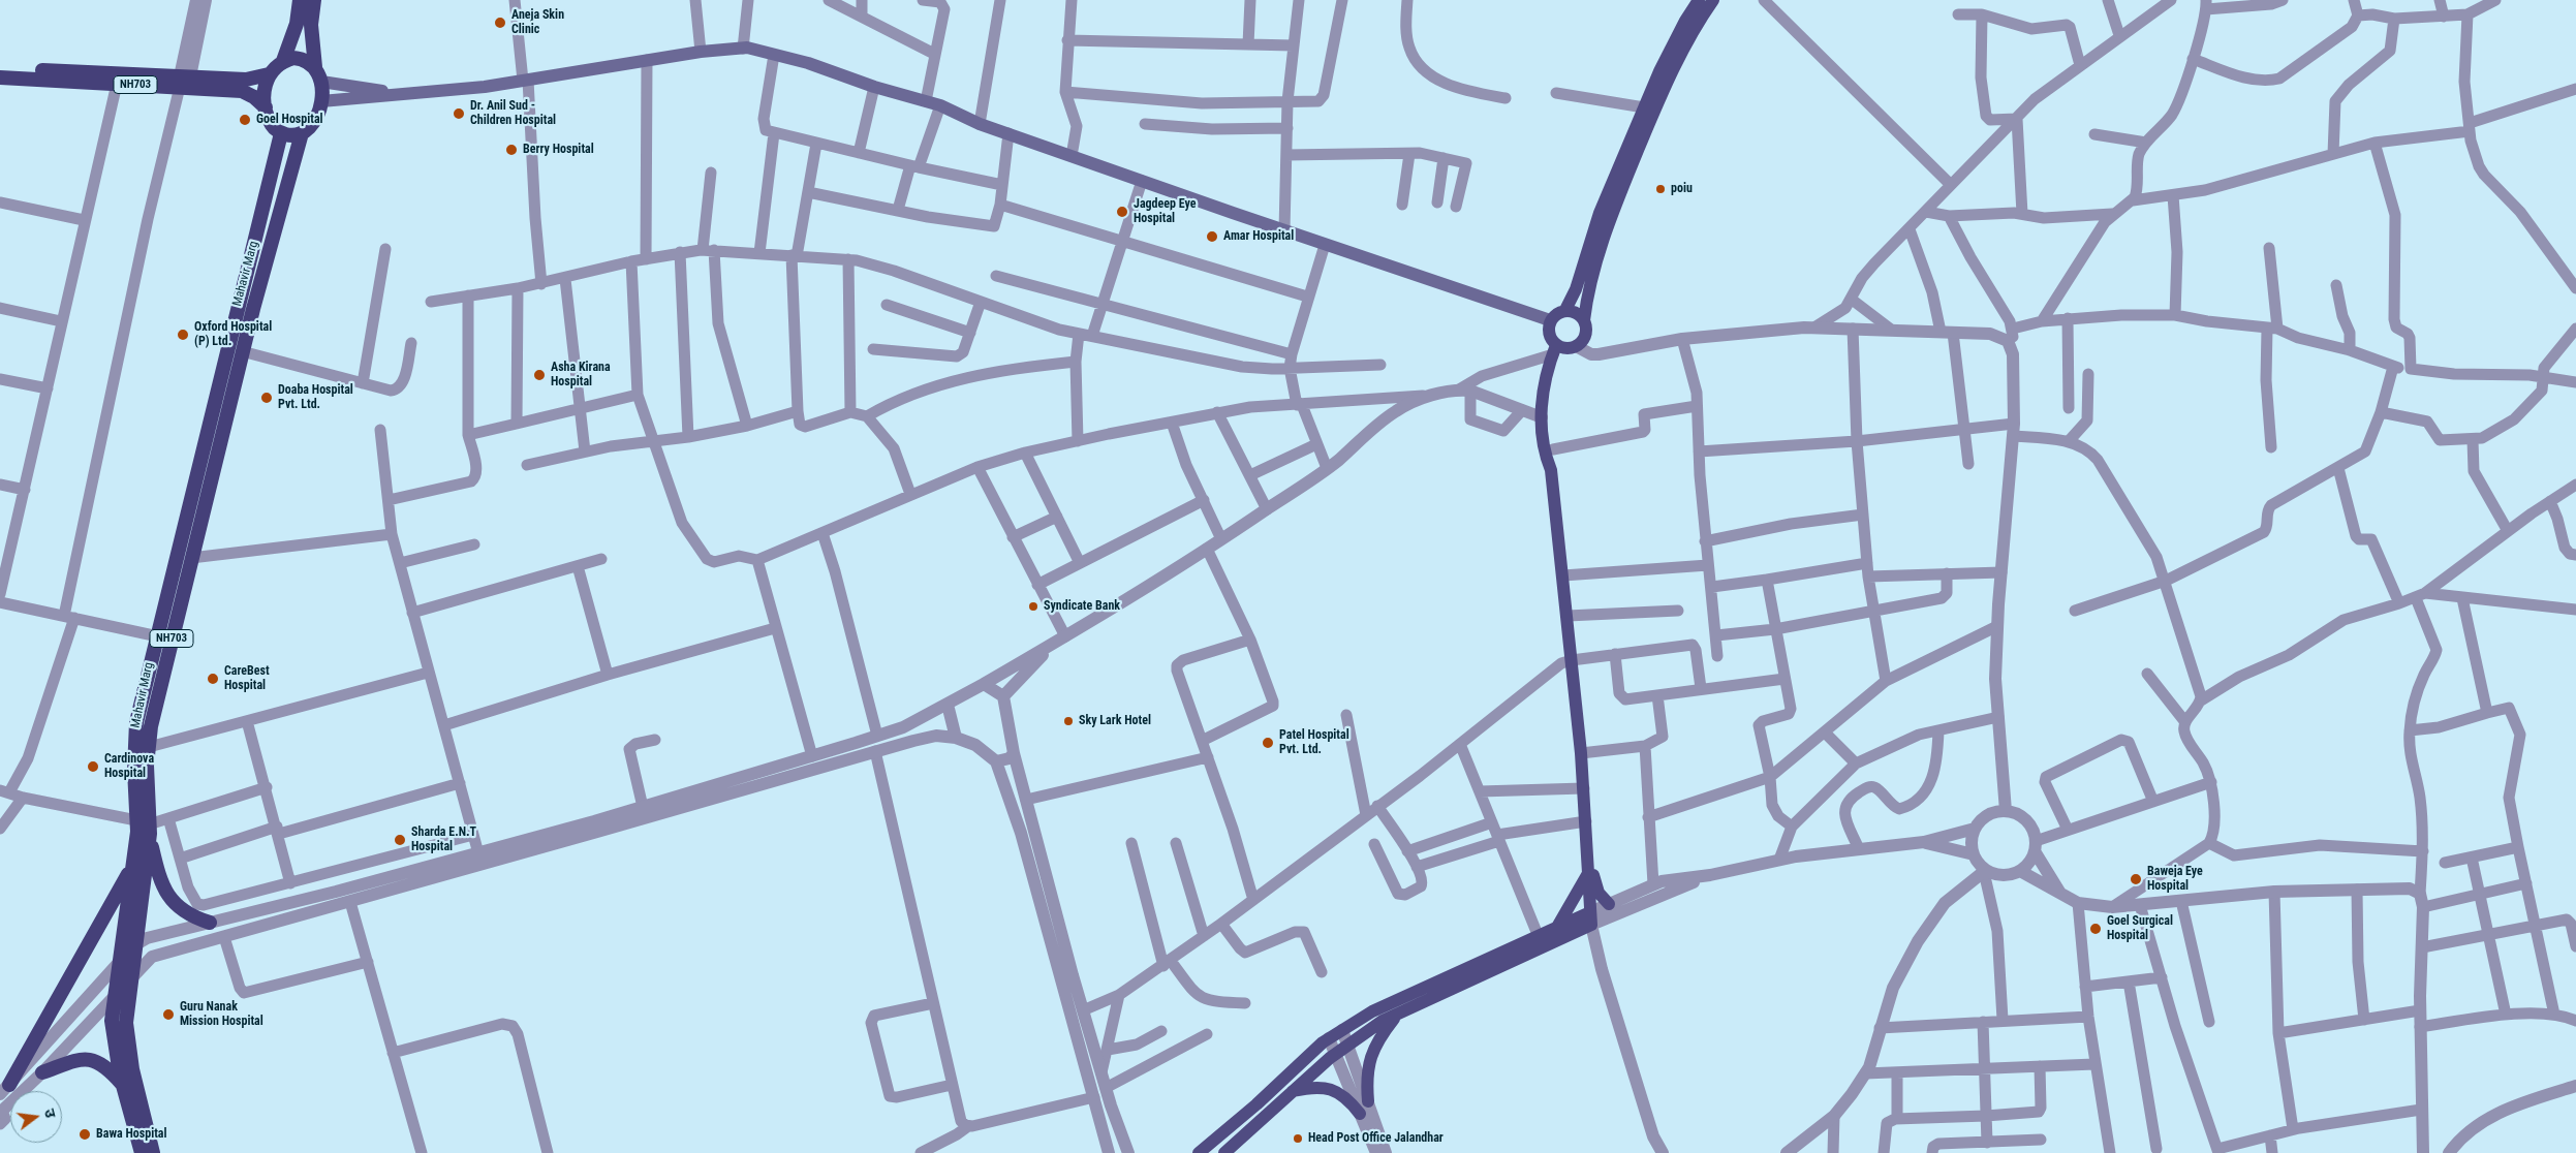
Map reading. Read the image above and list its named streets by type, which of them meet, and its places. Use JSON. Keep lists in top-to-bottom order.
{
  "streets": {
    "highway": ["NH703", "Mahavir Marg"]
  },
  "crossings": [
    ["NH703", "Mahavir Marg"]
  ],
  "places": [
    "Aneja Skin Clinic",
    "Dr. Anil Sud - Children Hospital",
    "Goel Hospital",
    "Berry Hospital",
    "poiu",
    "Jagdeep Eye Hospital",
    "Amar Hospital",
    "Oxford Hospital (P) Ltd.",
    "Asha Kirana Hospital",
    "Doaba Hospital Pvt. Ltd.",
    "Syndicate Bank",
    "CareBest Hospital",
    "Sky Lark Hotel",
    "Patel Hospital Pvt. Ltd.",
    "Cardinova Hospital",
    "Sharda E.N.T Hospital",
    "Baweja Eye Hospital",
    "Goel Surgical Hospital",
    "Guru Nanak Mission Hospital",
    "Bawa Hospital",
    "Head Post Office Jalandhar"
  ],
  "north": "right"
}
